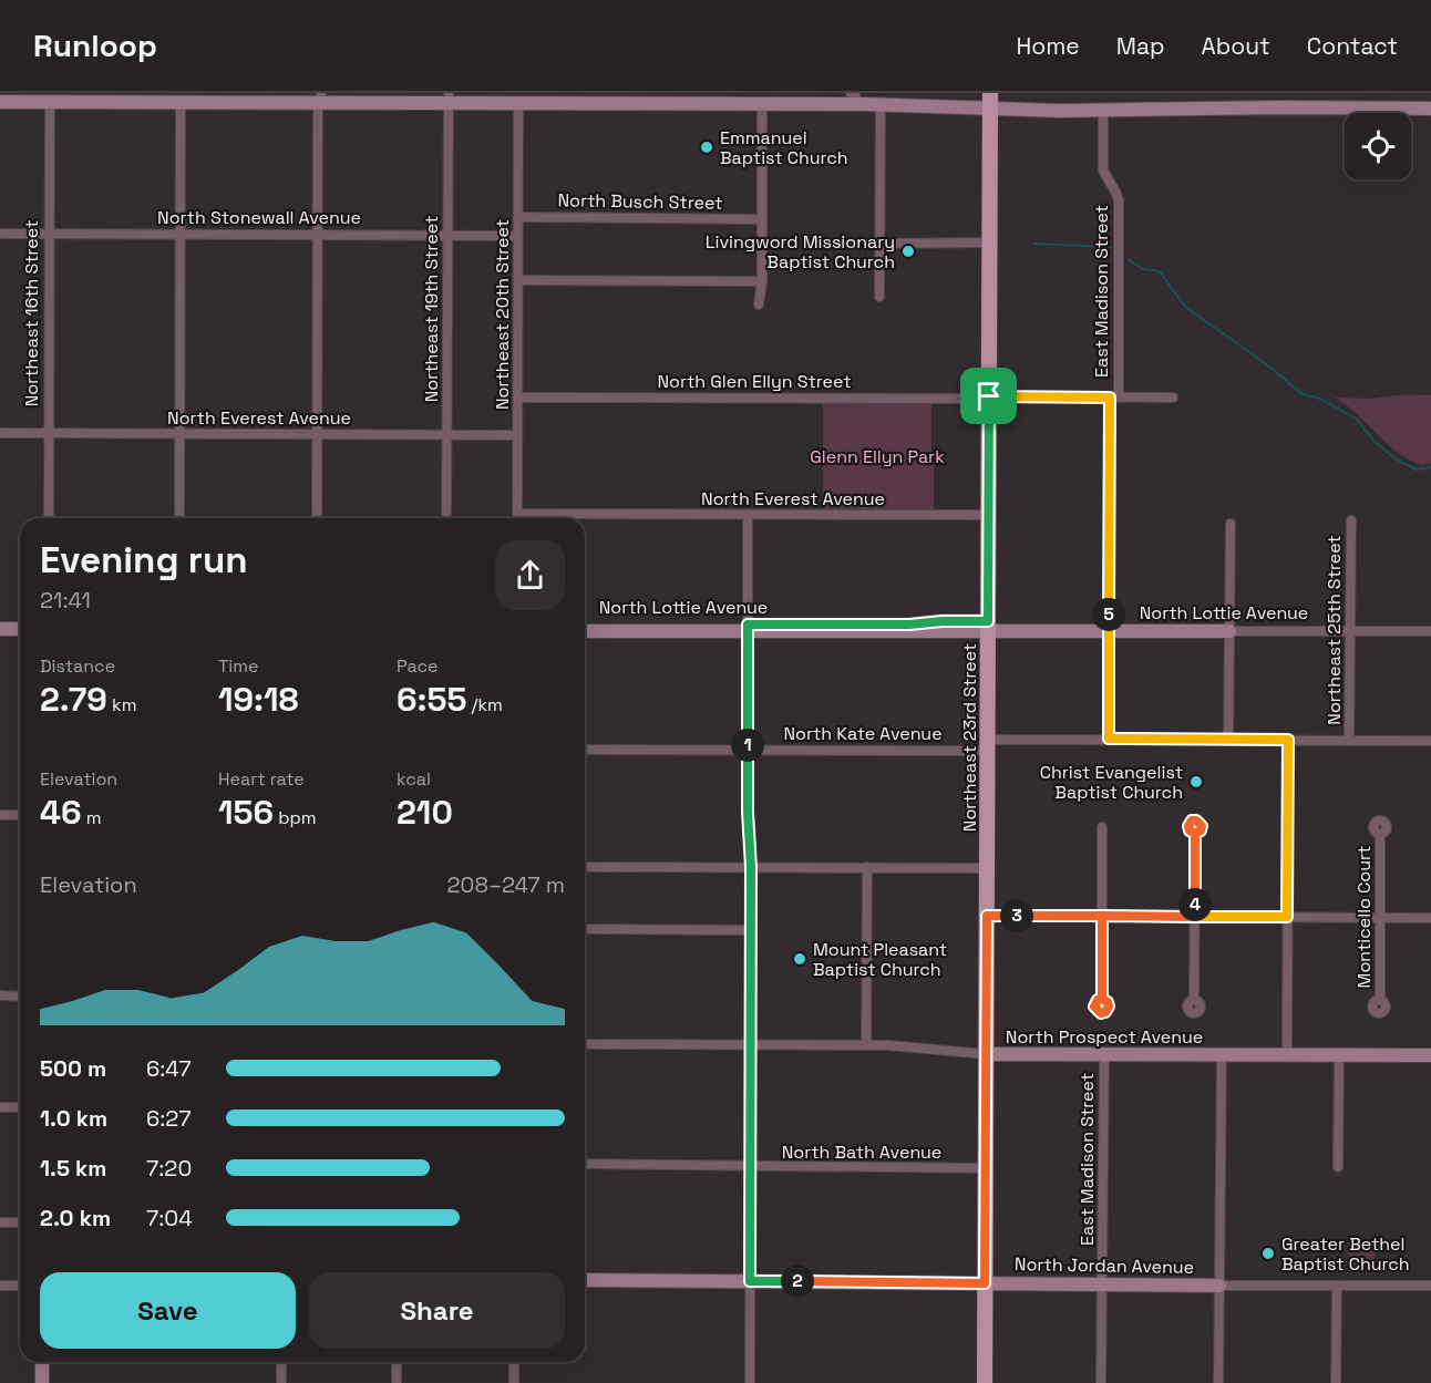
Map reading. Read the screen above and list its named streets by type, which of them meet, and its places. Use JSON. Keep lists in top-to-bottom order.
{
  "streets": {
    "main road": ["Northeast 23rd Street"],
    "street": [
      "North Busch Street",
      "North Stonewall Avenue",
      "East Madison Street",
      "Northeast 19th Street",
      "Northeast 16th Street",
      "Northeast 20th Street",
      "North Glen Ellyn Street",
      "North Everest Avenue",
      "North Lottie Avenue",
      "Northeast 25th Street",
      "North Kate Avenue",
      "Monticello Court",
      "North Prospect Avenue",
      "North Bath Avenue",
      "North Jordan Avenue"
    ]
  },
  "crossings": [
    ["North Busch Street", "Northeast 20th Street"],
    ["North Stonewall Avenue", "Northeast 19th Street"],
    ["North Stonewall Avenue", "Northeast 16th Street"],
    ["North Stonewall Avenue", "Northeast 20th Street"],
    ["East Madison Street", "North Glen Ellyn Street"],
    ["East Madison Street", "North Lottie Avenue"],
    ["East Madison Street", "North Kate Avenue"],
    ["East Madison Street", "North Prospect Avenue"],
    ["East Madison Street", "North Jordan Avenue"],
    ["Northeast 19th Street", "North Everest Avenue"],
    ["Northeast 16th Street", "North Everest Avenue"],
    ["Northeast 20th Street", "North Glen Ellyn Street"],
    ["Northeast 20th Street", "North Everest Avenue"],
    ["North Glen Ellyn Street", "Northeast 23rd Street"],
    ["North Everest Avenue", "Northeast 23rd Street"],
    ["North Lottie Avenue", "Northeast 25th Street"],
    ["North Lottie Avenue", "Northeast 23rd Street"],
    ["Northeast 25th Street", "North Kate Avenue"],
    ["North Kate Avenue", "Northeast 23rd Street"],
    ["Northeast 23rd Street", "North Prospect Avenue"],
    ["Northeast 23rd Street", "North Bath Avenue"],
    ["Northeast 23rd Street", "North Jordan Avenue"]
  ],
  "parks": ["Glenn Ellyn Park"],
  "places": [
    "Emmanuel Baptist Church",
    "Livingword Missionary Baptist Church",
    "Christ Evangelist Baptist Church",
    "Mount Pleasant Baptist Church",
    "Greater Bethel Baptist Church"
  ],
  "page": {
    "header": "Runloop",
    "nav": [
      "Home",
      "Map",
      "About",
      "Contact"
    ],
    "heading": ["Evening run", "21:41"],
    "pins": [
      "5",
      "1",
      "4",
      "3",
      "2"
    ],
    "stats": [
      ["Distance", "2.79 km"],
      ["Time", "19:18"],
      ["Pace", "6:55 /km"],
      ["Elevation", "46 m"],
      ["Heart rate", "156 bpm"],
      ["kcal", "210"]
    ],
    "chart": ["Elevation", "208–247 m"],
    "list": [
      {
        "name": "500 m",
        "note": "6:47"
      },
      {
        "name": "1.0 km",
        "note": "6:27"
      },
      {
        "name": "1.5 km",
        "note": "7:20"
      },
      {
        "name": "2.0 km",
        "note": "7:04"
      }
    ],
    "buttons": ["Save", "Share"]
  }
}
